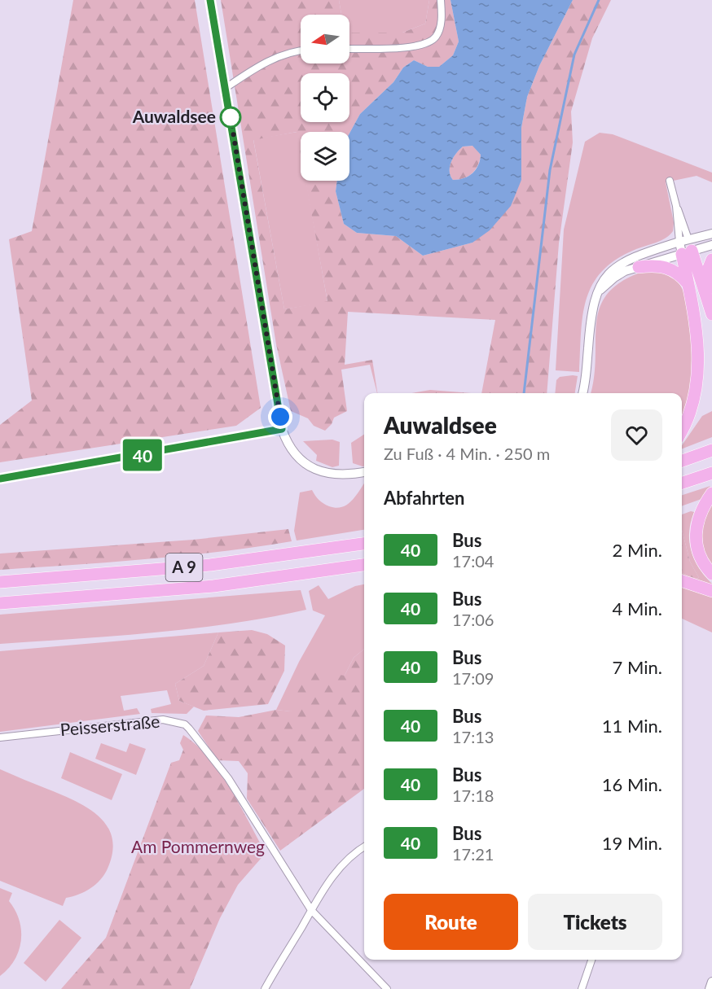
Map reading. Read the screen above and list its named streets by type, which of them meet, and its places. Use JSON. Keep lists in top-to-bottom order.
{
  "streets": {
    "highway": ["A 9"],
    "street": ["Peisserstraße"]
  },
  "parks": ["Am Pommernweg"],
  "places": ["Auwaldsee"],
  "lines": ["bus line 40"],
  "north": "left",
  "page": {
    "on_map": "40",
    "heading": [
      ["Auwaldsee", "Zu Fuß · 4 Min. · 250 m"],
      "Abfahrten"
    ],
    "list": [
      {
        "mark": "40",
        "name": "Bus",
        "note": "17:04",
        "value": "2 Min."
      },
      {
        "mark": "40",
        "name": "Bus",
        "note": "17:06",
        "value": "4 Min."
      },
      {
        "mark": "40",
        "name": "Bus",
        "note": "17:09",
        "value": "7 Min."
      },
      {
        "mark": "40",
        "name": "Bus",
        "note": "17:13",
        "value": "11 Min."
      },
      {
        "mark": "40",
        "name": "Bus",
        "note": "17:18",
        "value": "16 Min."
      },
      {
        "mark": "40",
        "name": "Bus",
        "note": "17:21",
        "value": "19 Min."
      }
    ],
    "buttons": ["Route", "Tickets"]
  }
}
